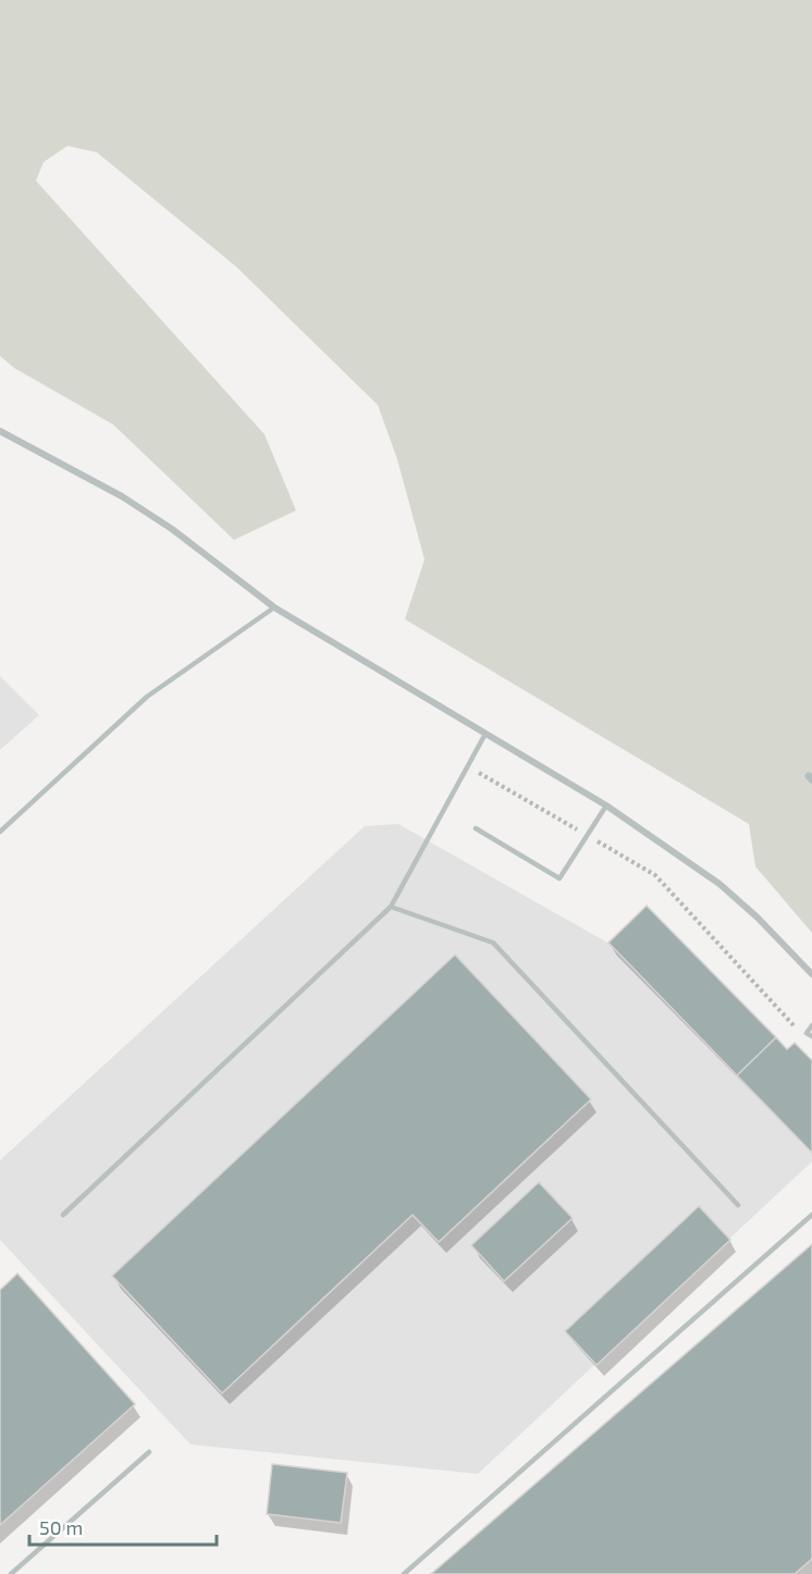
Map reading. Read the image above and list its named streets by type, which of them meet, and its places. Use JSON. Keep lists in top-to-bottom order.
{
  "scale_bar": "50 m"
}
